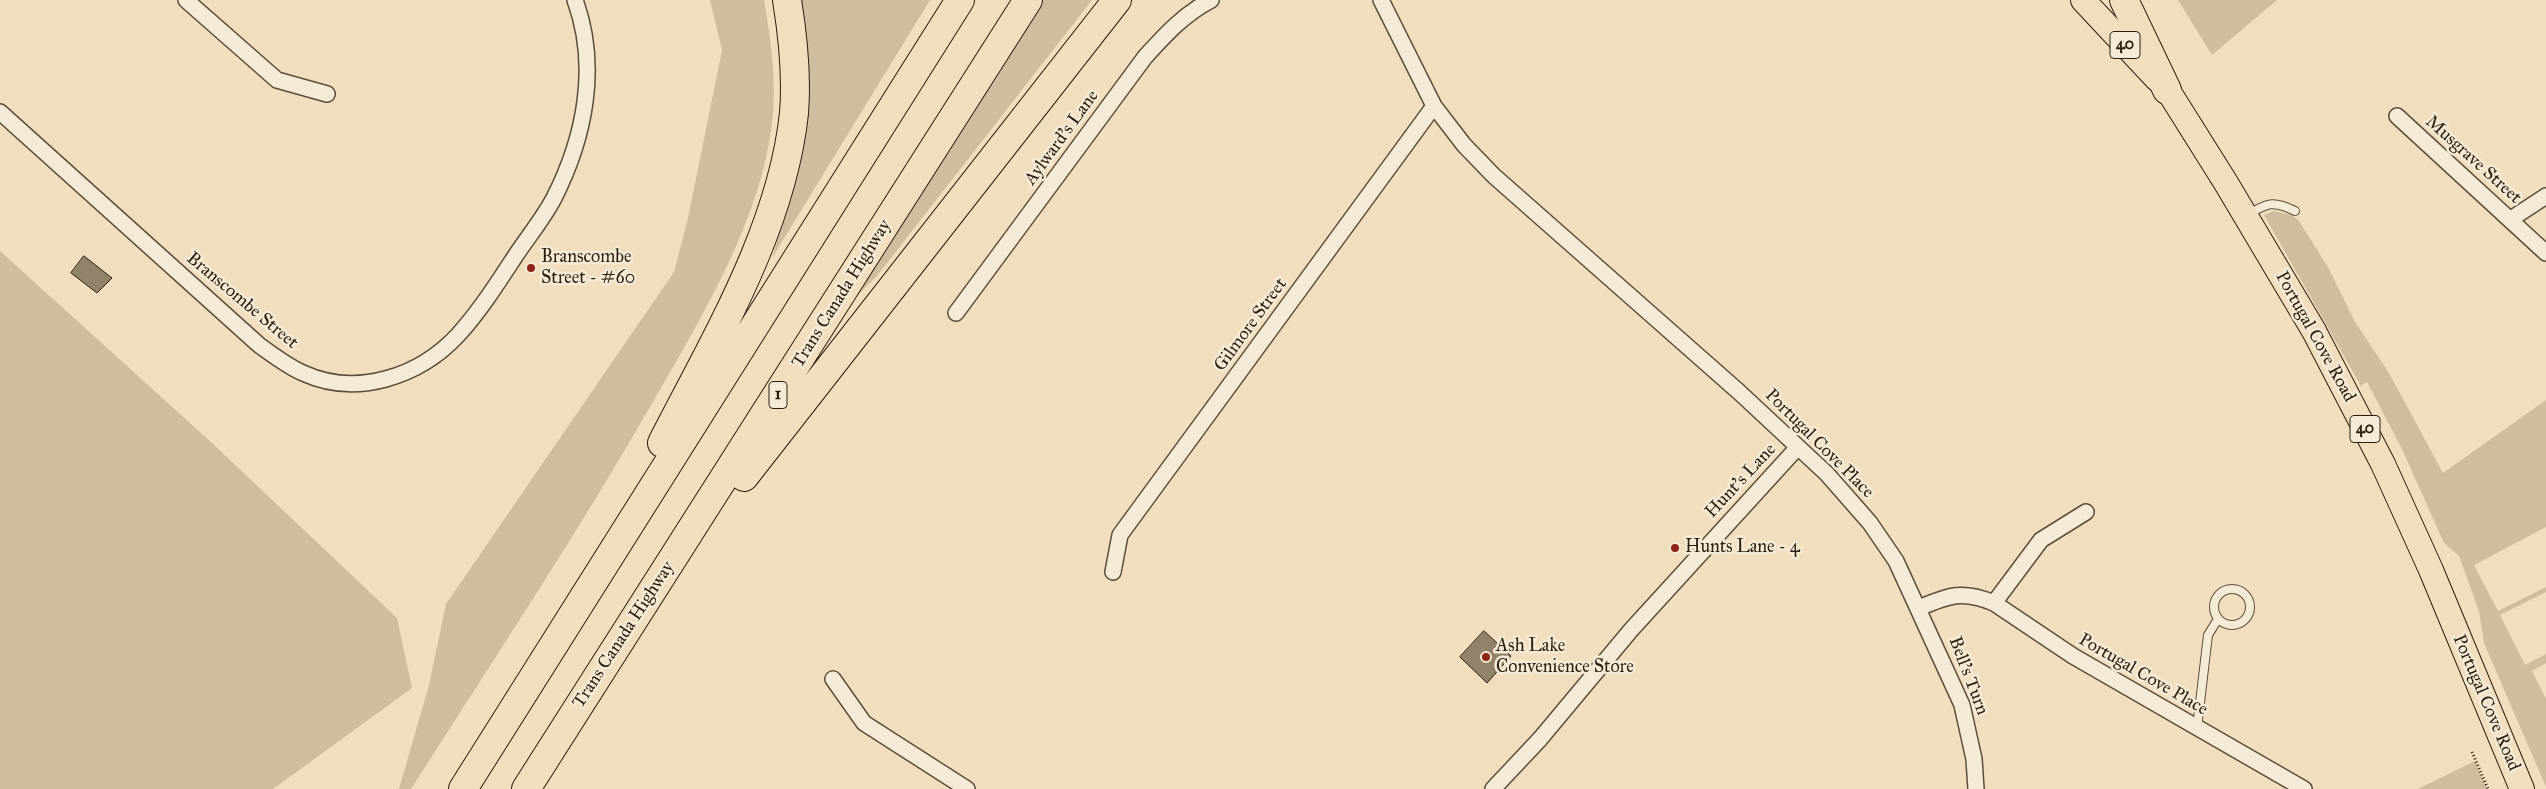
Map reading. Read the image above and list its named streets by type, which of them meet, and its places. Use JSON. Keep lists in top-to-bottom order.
{
  "streets": {
    "highway": ["Trans Canada Highway", "1"],
    "main road": ["40", "Portugal Cove Road"],
    "street": [
      "Aylward's Lane",
      "Musgrave Street",
      "Branscombe Street",
      "Gilmore Street",
      "Portugal Cove Place",
      "Hunt's Lane",
      "Bell's Turn"
    ]
  },
  "crossings": [
    ["Gilmore Street", "Portugal Cove Place"],
    ["Portugal Cove Place", "Hunt's Lane"],
    ["Portugal Cove Place", "Bell's Turn"]
  ],
  "places": ["Branscombe Street - #60", "Hunts Lane - 4", "Ash Lake Convenience Store"]
}
